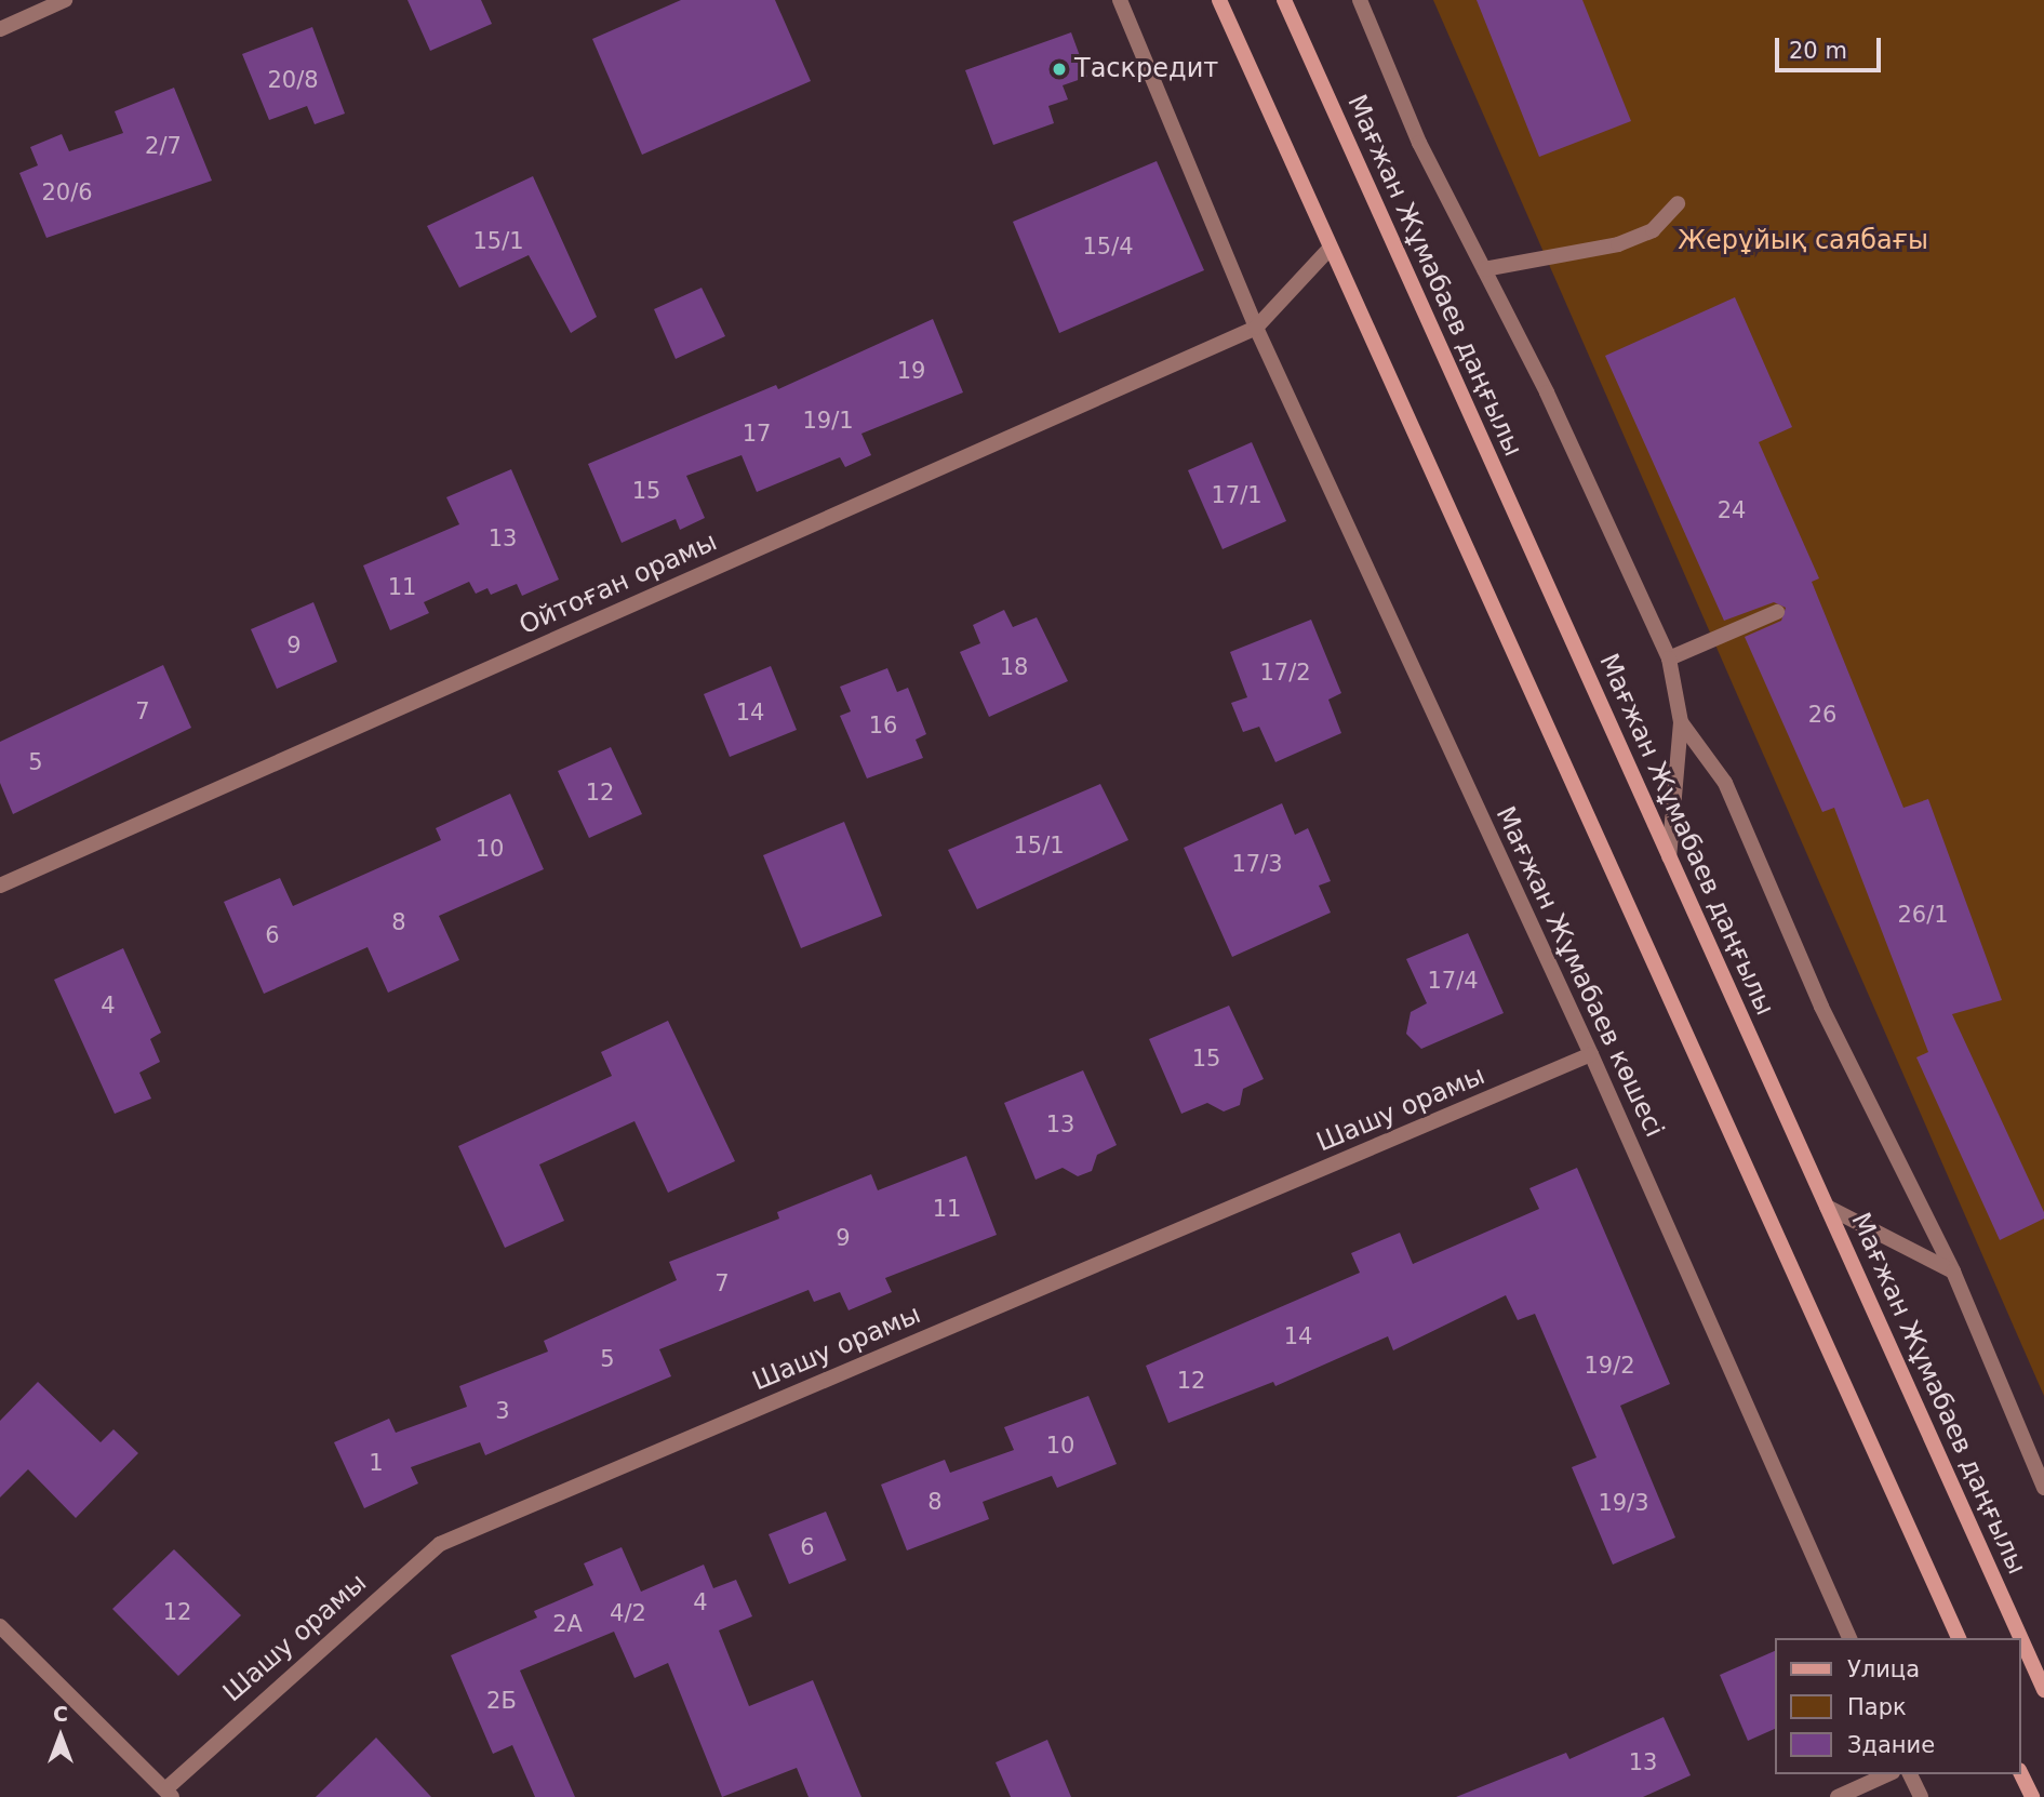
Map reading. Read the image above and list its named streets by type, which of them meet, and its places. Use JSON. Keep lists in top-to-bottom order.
{
  "streets": {
    "main road": ["Мағжан Жұмабаев даңғылы"],
    "street": ["Ойтоған орамы", "Мағжан Жұмабаев көшесі", "Шашу орамы"]
  },
  "crossings": [
    ["Ойтоған орамы", "Мағжан Жұмабаев көшесі"],
    ["Мағжан Жұмабаев көшесі", "Шашу орамы"]
  ],
  "parks": ["Жерұйық саябағы"],
  "places": ["Таскредит"],
  "house_numbers": [
    "20/8",
    "2/7",
    "20/6",
    "15/1",
    "15/4",
    "19",
    "19/1",
    "17",
    "15",
    "17/1",
    "24",
    "13",
    "11",
    "9",
    "18",
    "17/2",
    "7",
    "14",
    "26",
    "16",
    "5",
    "12",
    "15/1",
    "10",
    "17/3",
    "26/1",
    "8",
    "6",
    "17/4",
    "4",
    "15",
    "13",
    "11",
    "9",
    "7",
    "14",
    "5",
    "19/2",
    "12",
    "3",
    "10",
    "1",
    "8",
    "19/3",
    "6",
    "4",
    "12",
    "4/2",
    "2А",
    "2Б",
    "13"
  ],
  "legend": ["Улица", "Парк", "Здание"],
  "scale_bar": "20 m",
  "north": "top"
}
